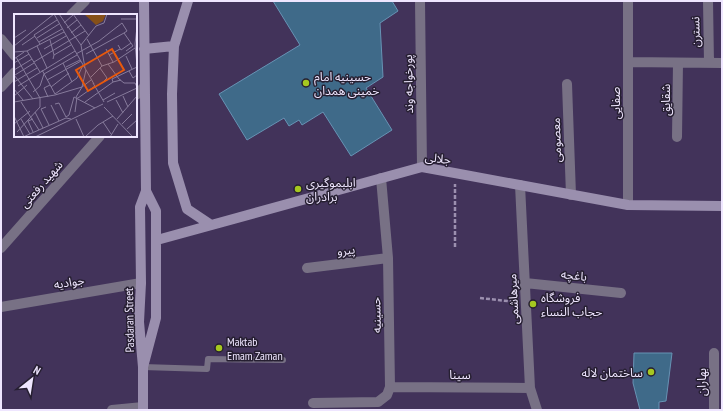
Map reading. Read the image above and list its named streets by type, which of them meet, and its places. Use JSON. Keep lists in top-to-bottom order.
{
  "streets": {
    "street": [
      "نسترن",
      "پورخواجه وند",
      "شقایق",
      "صفایی",
      "معصومی",
      "جلالی",
      "شهید رفعتی",
      "پیرو",
      "باغچه",
      "جوادیه",
      "میرهاشمی",
      "حسینیه",
      "Pasdaran Street",
      "سینا",
      "بهاران"
    ]
  },
  "crossings": [
    ["پورخواجه وند", "جلالی"],
    ["صفایی", "جلالی"],
    ["معصومی", "جلالی"],
    ["جلالی", "میرهاشمی"],
    ["جلالی", "حسینیه"],
    ["جلالی", "Pasdaran Street"],
    ["پیرو", "حسینیه"],
    ["باغچه", "میرهاشمی"],
    ["جوادیه", "Pasdaran Street"],
    ["میرهاشمی", "سینا"],
    ["حسینیه", "سینا"]
  ],
  "places": [
    "حسینیه امام خمینی همدان",
    "ابلبموگیری برادران",
    "فروشگاه حجاب النساء",
    "Maktab Emam Zaman",
    "ساختمان لاله"
  ],
  "north": "top right"
}
